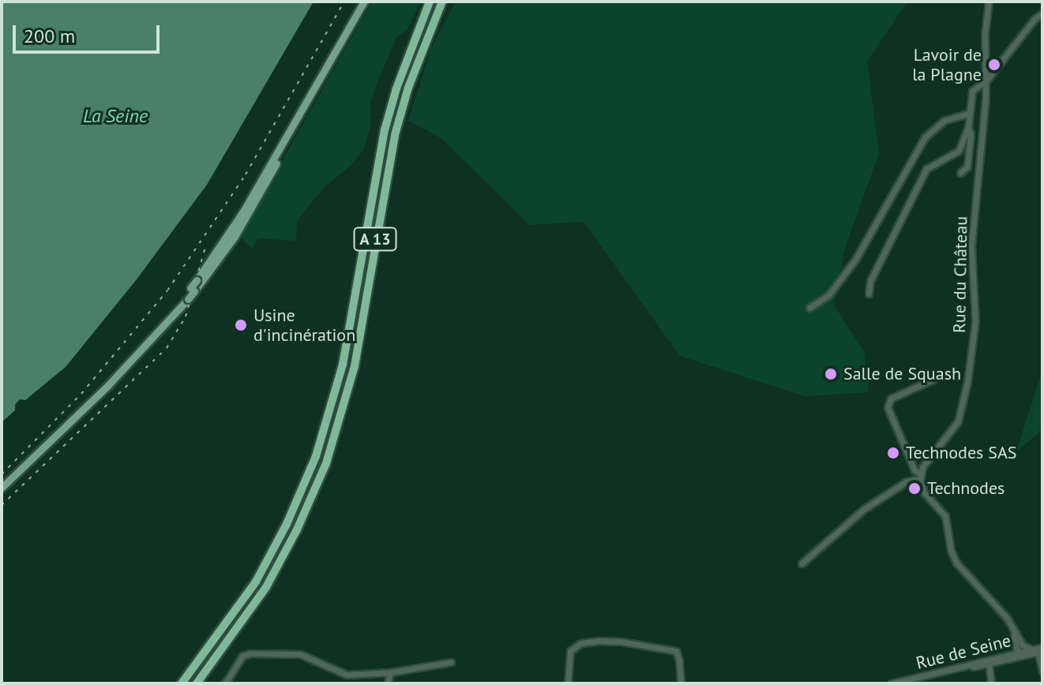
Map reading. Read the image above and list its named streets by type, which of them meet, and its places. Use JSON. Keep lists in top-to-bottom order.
{
  "streets": {
    "highway": ["A 13"],
    "street": ["Rue du Château", "Rue de Seine"]
  },
  "water": ["La Seine"],
  "places": [
    "Lavoir de la Plagne",
    "Usine d'incinération",
    "Salle de Squash",
    "Technodes SAS",
    "Technodes"
  ],
  "scale_bar": "200 m"
}
